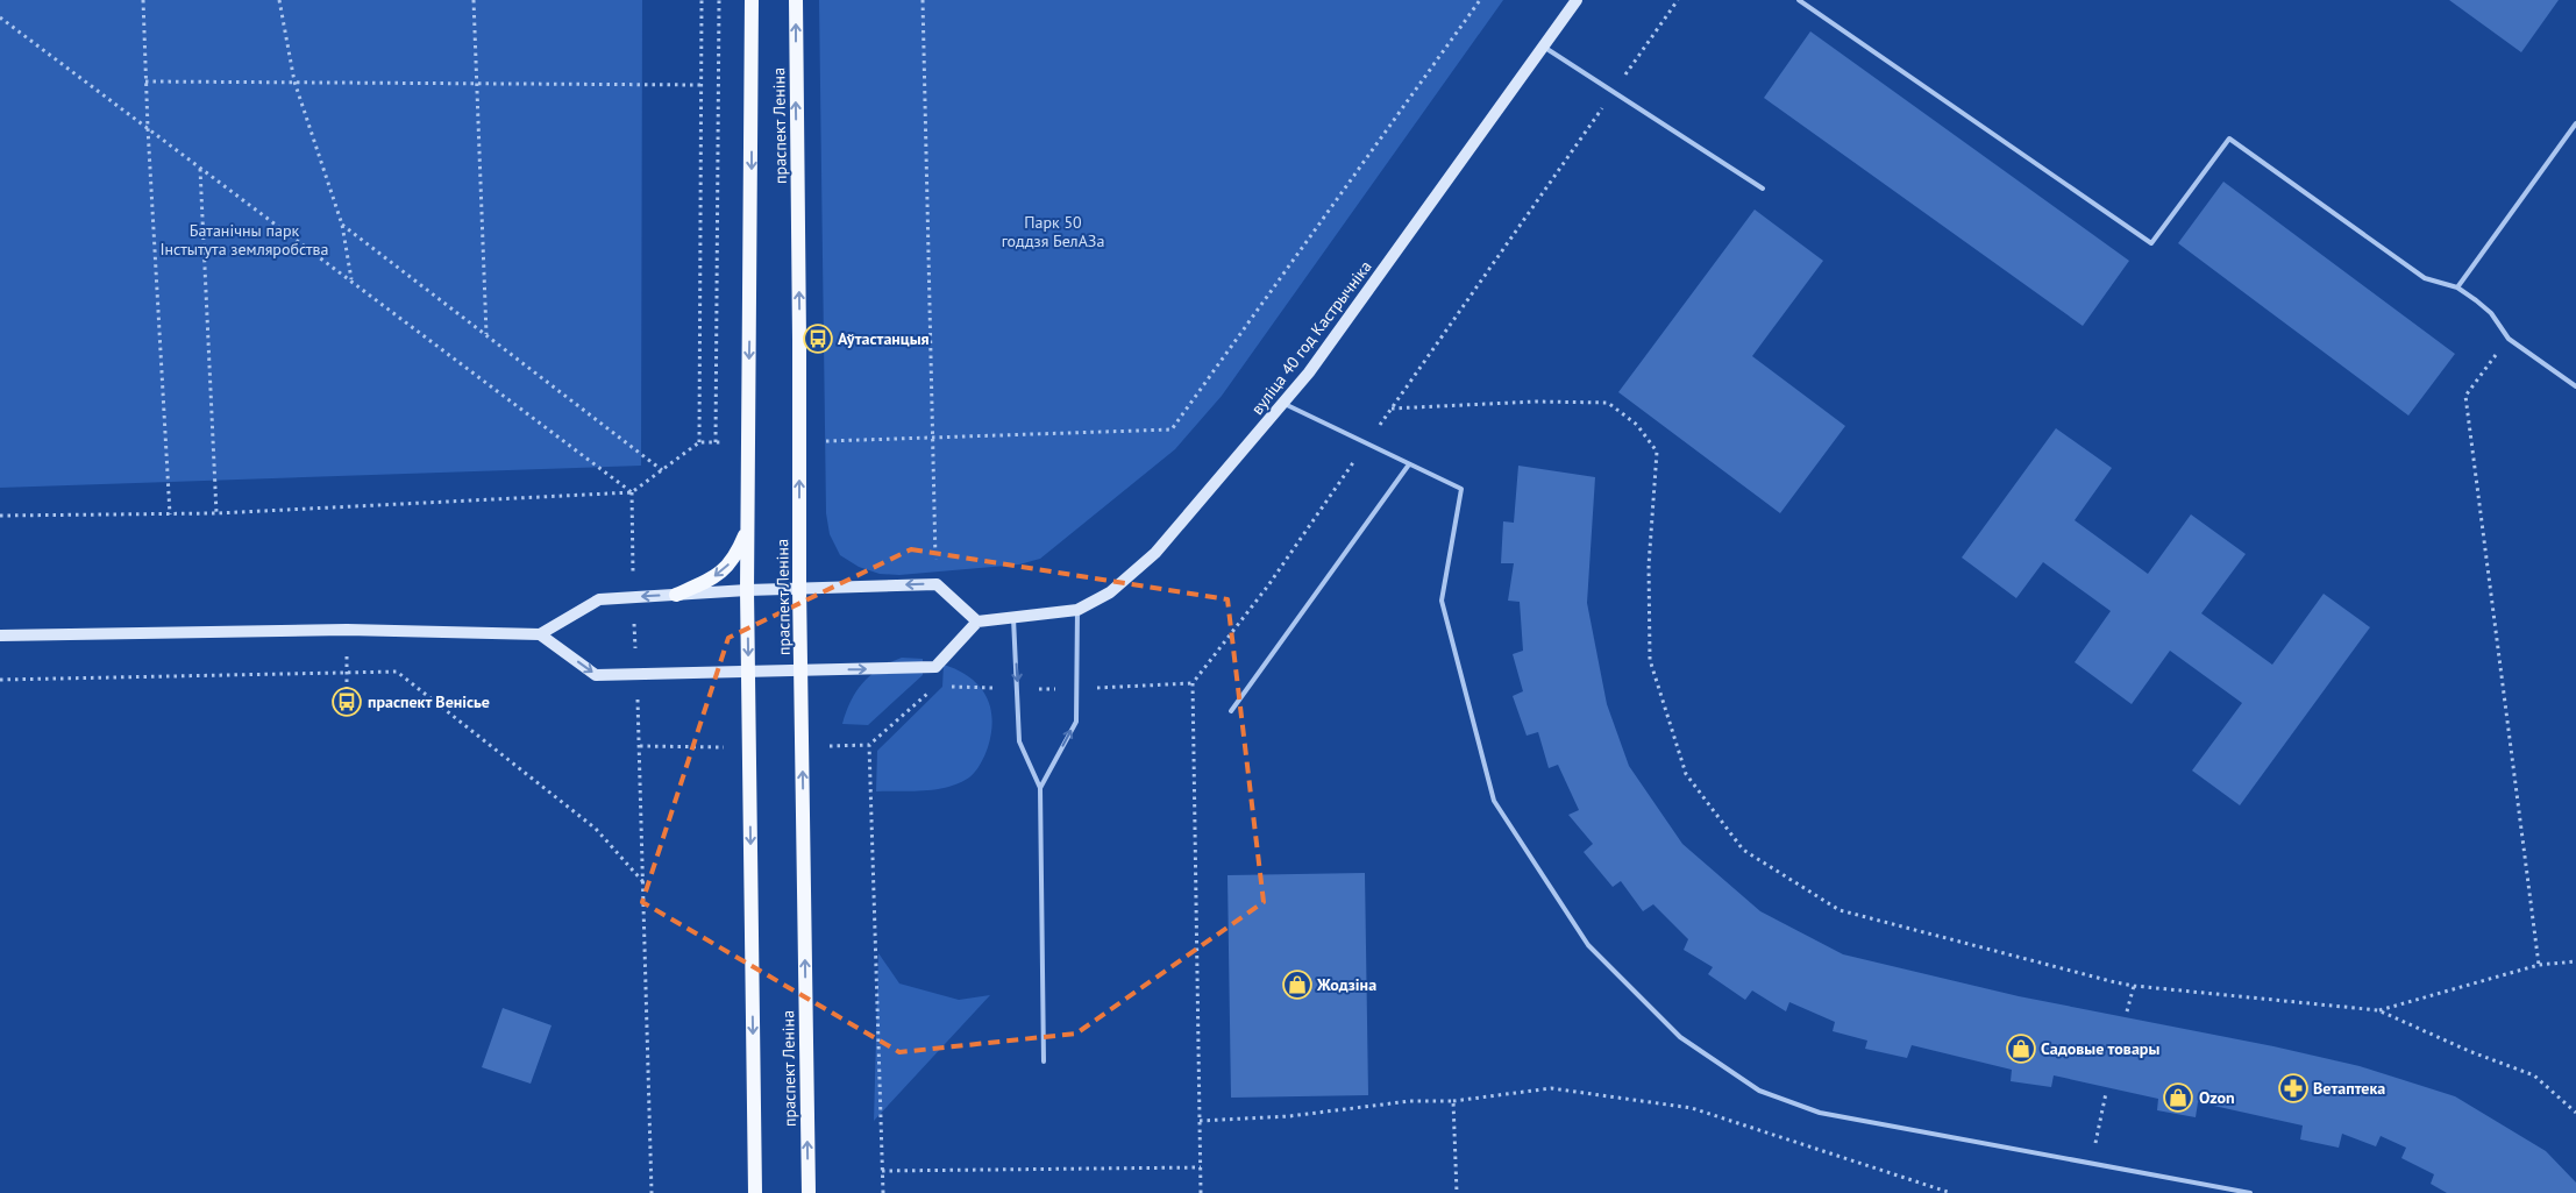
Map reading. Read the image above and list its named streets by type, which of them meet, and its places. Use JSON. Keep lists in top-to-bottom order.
{
  "streets": {
    "main road": ["праспект Леніна", "вуліца 40 год Кастрычніка"]
  },
  "parks": ["Парк 50 годдзя БелАЗа", "Батанічны парк Інстытута земляробства"],
  "places": {
    "bus stop": ["Аўтастанцыя", "праспект Венісье"],
    "shop": ["Жодзіна", "Садовые товары", "Ozon"],
    "pharmacy": ["Ветаптека"]
  }
}
